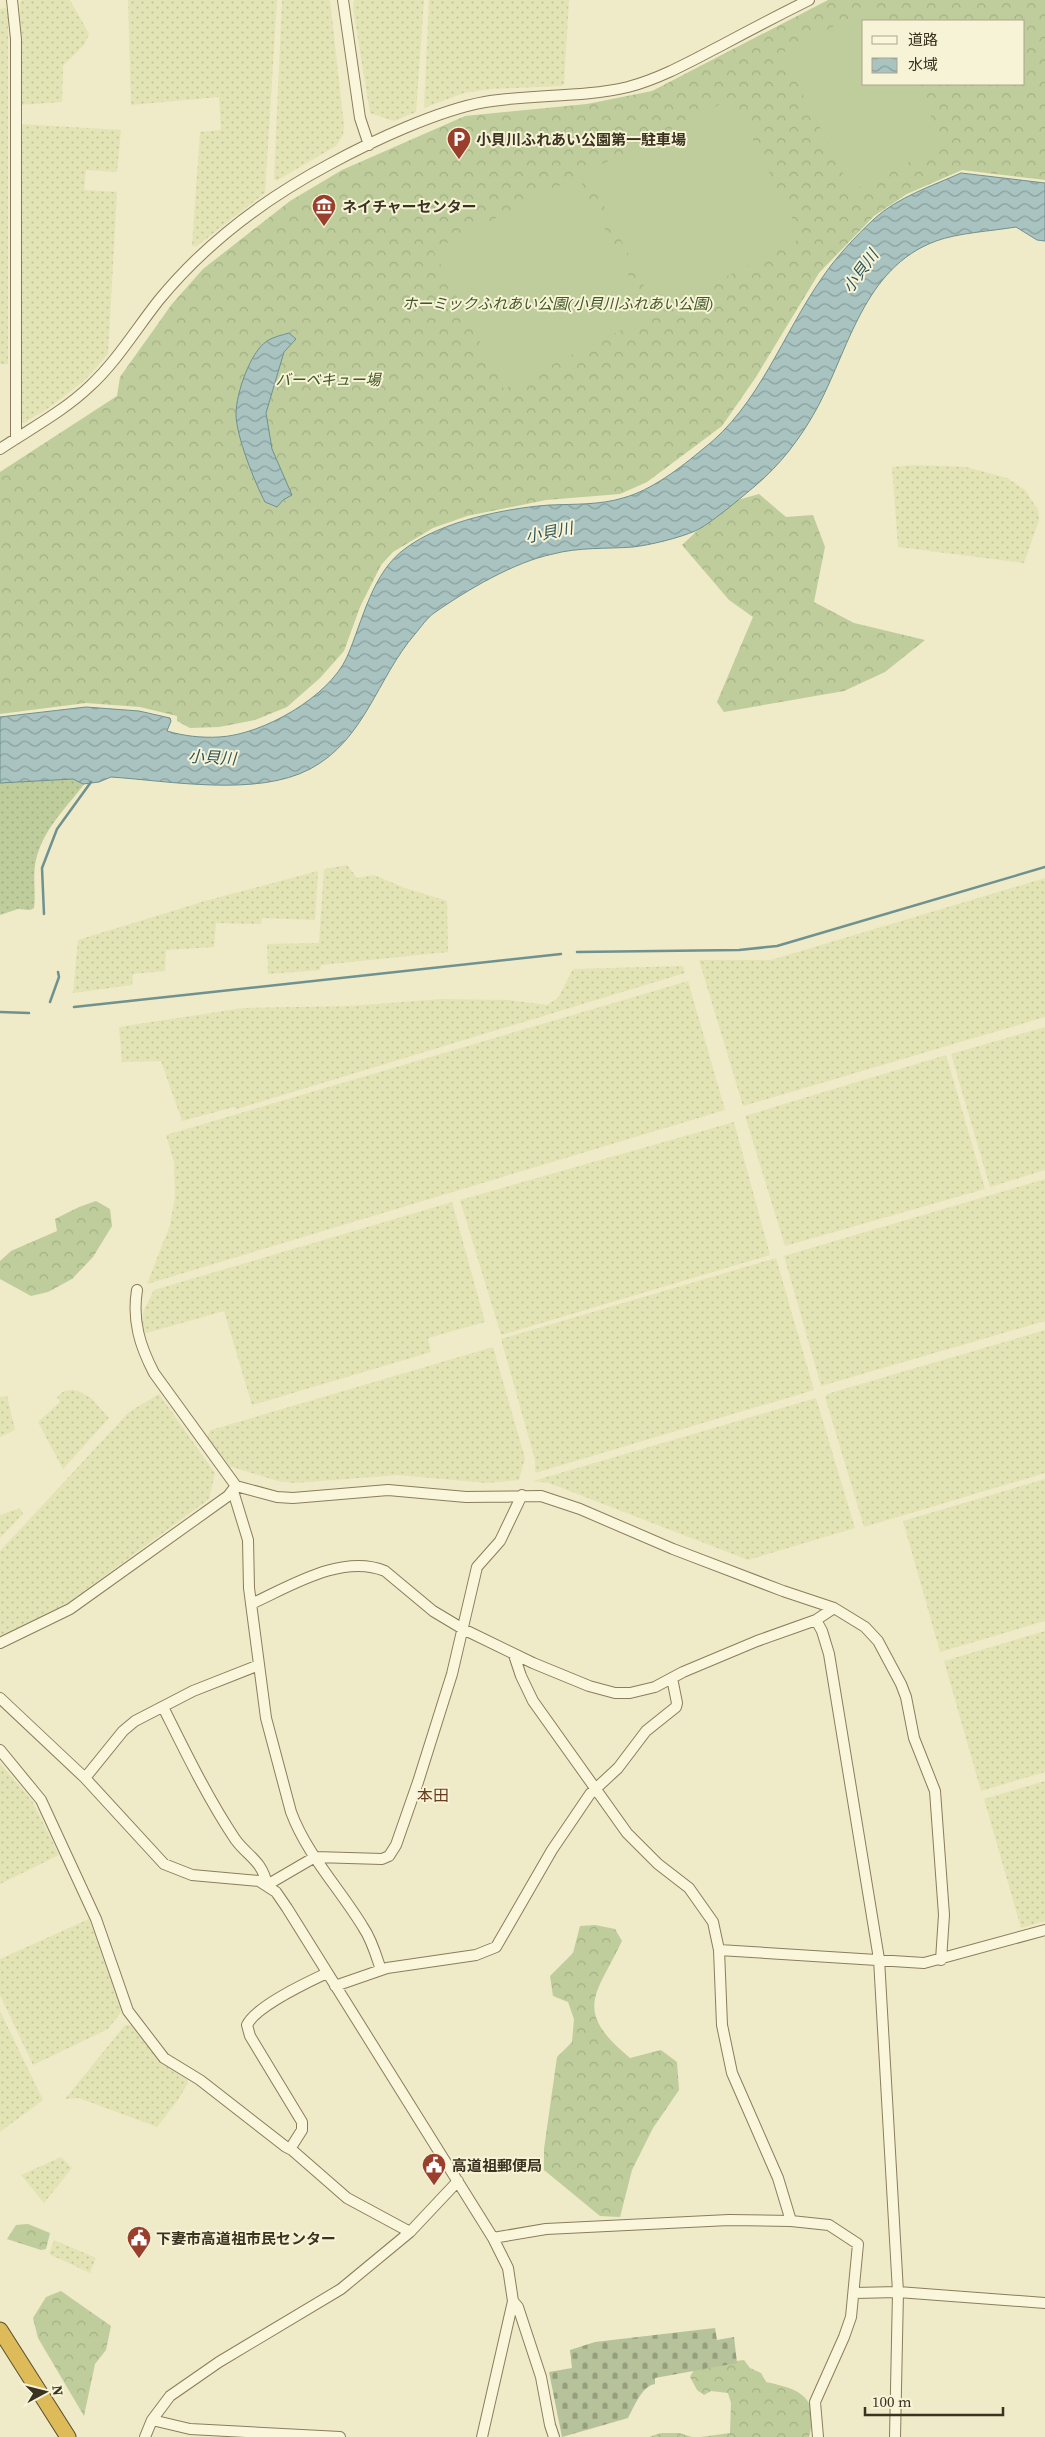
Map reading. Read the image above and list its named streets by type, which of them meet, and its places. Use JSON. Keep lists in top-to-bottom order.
{
  "districts": ["本田"],
  "water": ["小貝川"],
  "parks": ["ホーミックふれあい公園(小貝川ふれあい公園)", "バーベキュー場"],
  "places": {
    "parking": ["小貝川ふれあい公園第一駐車場"],
    "museum": ["ネイチャーセンター"],
    "public building": ["高道祖郵便局", "下妻市高道祖市民センター"]
  },
  "legend": ["道路", "水域"],
  "scale_bar": "100 m",
  "north": "right"
}
